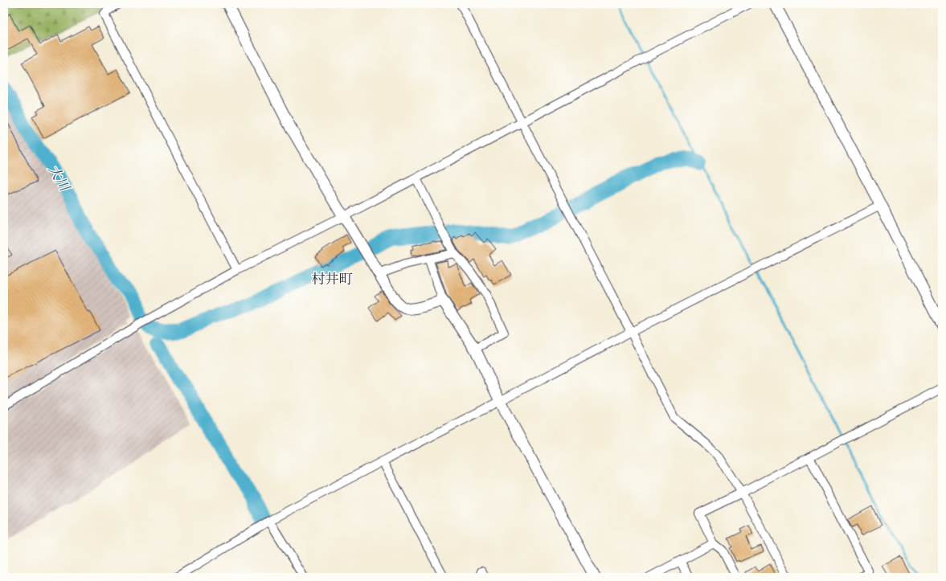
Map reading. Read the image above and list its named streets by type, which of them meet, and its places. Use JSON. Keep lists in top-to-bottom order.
{
  "districts": ["村井町"],
  "water": ["大川"]
}
